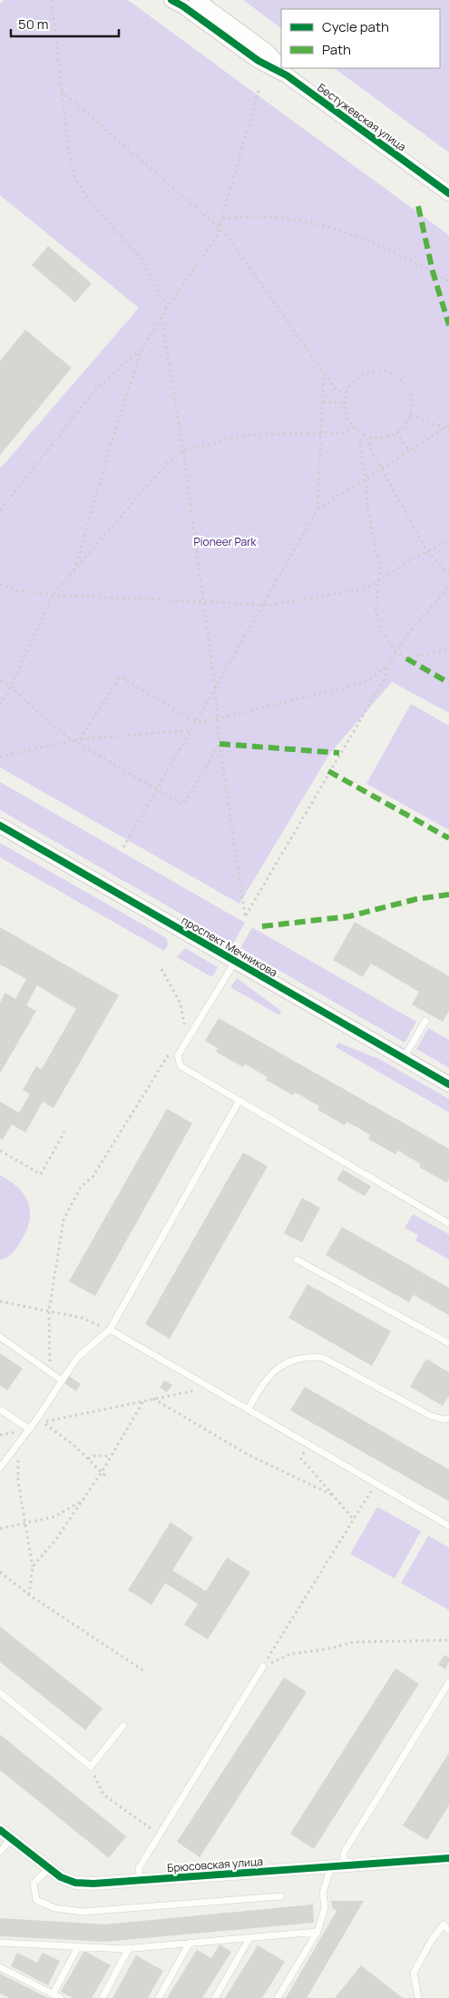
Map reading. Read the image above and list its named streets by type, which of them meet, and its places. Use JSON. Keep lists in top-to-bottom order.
{
  "streets": {
    "street": ["Бестужевская улица", "проспект Мечникова", "Брюсовская улица"]
  },
  "parks": ["Pioneer Park"],
  "legend": ["Cycle path", "Path"],
  "scale_bar": "50 m"
}
